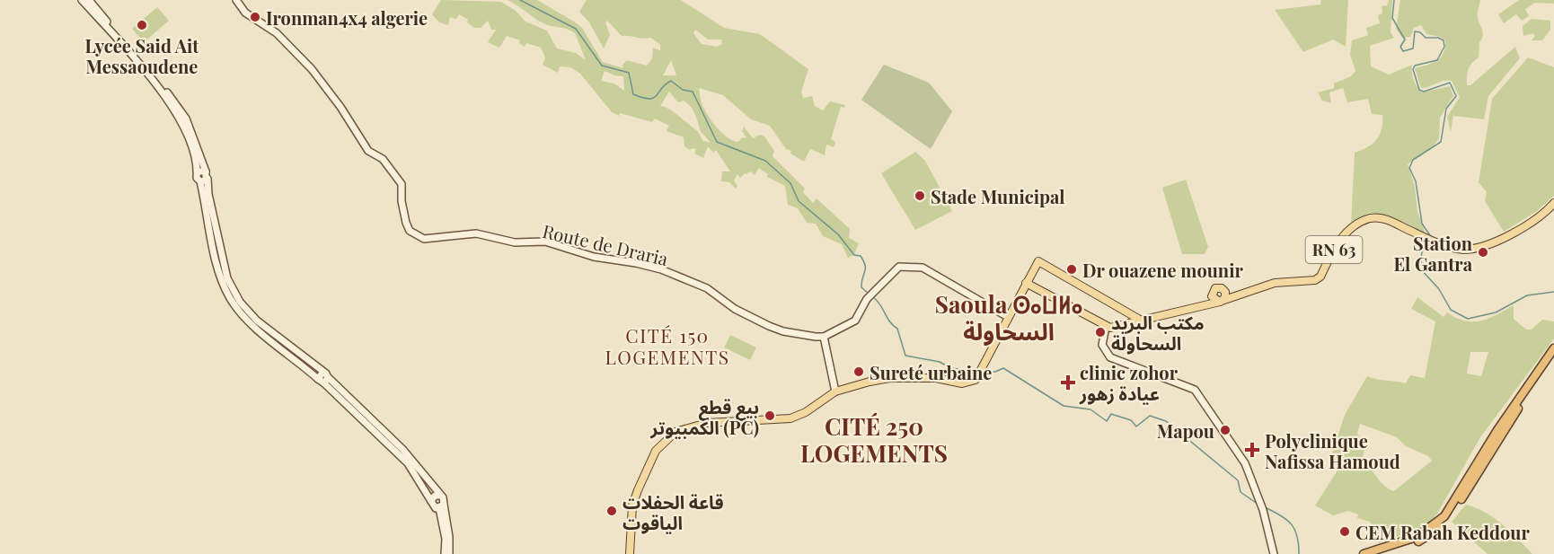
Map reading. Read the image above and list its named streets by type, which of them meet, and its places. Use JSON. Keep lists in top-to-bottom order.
{
  "streets": {
    "main road": ["Route de Draria", "RN 63"]
  },
  "districts": ["Saoula ⵙⴰⵡⵍⴰ السحاولة", "CITÉ 150 LOGEMENTS", "CITÉ 250 LOGEMENTS"],
  "places": {
    "other": [
      "Ironman4x4 algerie",
      "Lycée Said Ait Messaoudene",
      "Stade Municipal",
      "Station El Gantra",
      "Dr ouazene mounir",
      "مكتب البريد السحاولة",
      "Sureté urbaine",
      "بيع قطع الكمبيوتر (PC)",
      "Mapou",
      "قاعة الحفلات الياقوت",
      "CEM Rabah Keddour"
    ],
    "health": ["clinic zohor عيادة زهور", "Polyclinique Nafissa Hamoud"]
  }
}
